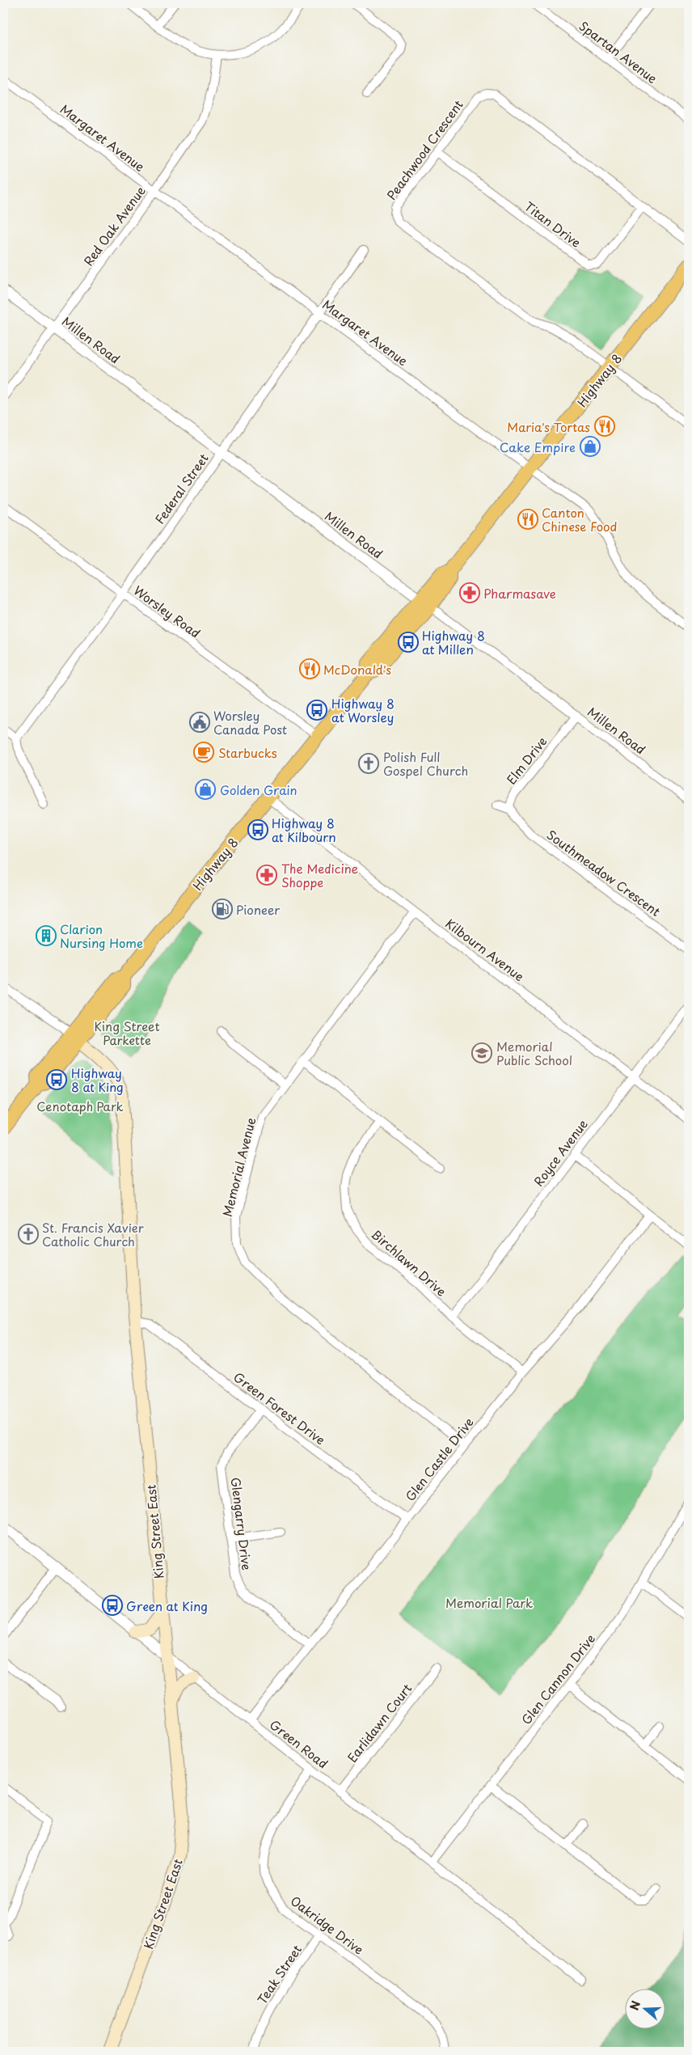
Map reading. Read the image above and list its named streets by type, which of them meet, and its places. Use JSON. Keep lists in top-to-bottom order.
{
  "streets": {
    "main road": ["Highway 8", "King Street East"],
    "street": [
      "Spartan Avenue",
      "Margaret Avenue",
      "Peachwood Crescent",
      "Titan Drive",
      "Red Oak Avenue",
      "Millen Road",
      "Federal Street",
      "Worsley Road",
      "Elm Drive",
      "Southmeadow Crescent",
      "Kilbourn Avenue",
      "Royce Avenue",
      "Memorial Avenue",
      "Birchlawn Drive",
      "Green Forest Drive",
      "Glen Castle Drive",
      "Glengarry Drive",
      "Glen Cannon Drive",
      "Earlidawn Court",
      "Green Road",
      "Oakridge Drive",
      "Teak Street"
    ]
  },
  "crossings": [
    ["Margaret Avenue", "Red Oak Avenue"],
    ["Margaret Avenue", "Highway 8"],
    ["Margaret Avenue", "Federal Street"],
    ["Peachwood Crescent", "Titan Drive"],
    ["Peachwood Crescent", "Highway 8"],
    ["Red Oak Avenue", "Millen Road"],
    ["Millen Road", "Highway 8"],
    ["Millen Road", "Federal Street"],
    ["Millen Road", "Elm Drive"],
    ["Highway 8", "Worsley Road"],
    ["Highway 8", "Kilbourn Avenue"],
    ["Highway 8", "King Street East"],
    ["Federal Street", "Worsley Road"],
    ["Elm Drive", "Southmeadow Crescent"],
    ["Kilbourn Avenue", "Royce Avenue"],
    ["Kilbourn Avenue", "Memorial Avenue"],
    ["Royce Avenue", "Birchlawn Drive"],
    ["Memorial Avenue", "Glen Castle Drive"],
    ["Birchlawn Drive", "Glen Castle Drive"],
    ["Green Forest Drive", "Glen Castle Drive"],
    ["Green Forest Drive", "Glengarry Drive"],
    ["Green Forest Drive", "King Street East"],
    ["Glen Castle Drive", "Glengarry Drive"],
    ["Glen Castle Drive", "Green Road"],
    ["King Street East", "Green Road"],
    ["Glen Cannon Drive", "Green Road"],
    ["Earlidawn Court", "Green Road"],
    ["Green Road", "Oakridge Drive"],
    ["Oakridge Drive", "Teak Street"]
  ],
  "parks": ["King Street Parkette", "Cenotaph Park", "Memorial Park"],
  "places": {
    "restaurant": ["Maria's Tortas", "Canton Chinese Food", "McDonald's"],
    "shop": ["Cake Empire", "Golden Grain"],
    "pharmacy": ["Pharmasave", "The Medicine Shoppe"],
    "bus stop": [
      "Highway 8 at Millen",
      "Highway 8 at Worsley",
      "Highway 8 at Kilbourn",
      "Highway 8 at King",
      "Green at King"
    ],
    "public building": ["Worsley Canada Post"],
    "cafe": ["Starbucks"],
    "church": ["Polish Full Gospel Church", "St. Francis Xavier Catholic Church"],
    "fuel station": ["Pioneer"],
    "building": ["Clarion Nursing Home"],
    "school or university": ["Memorial Public School"]
  },
  "north": "left"
}
